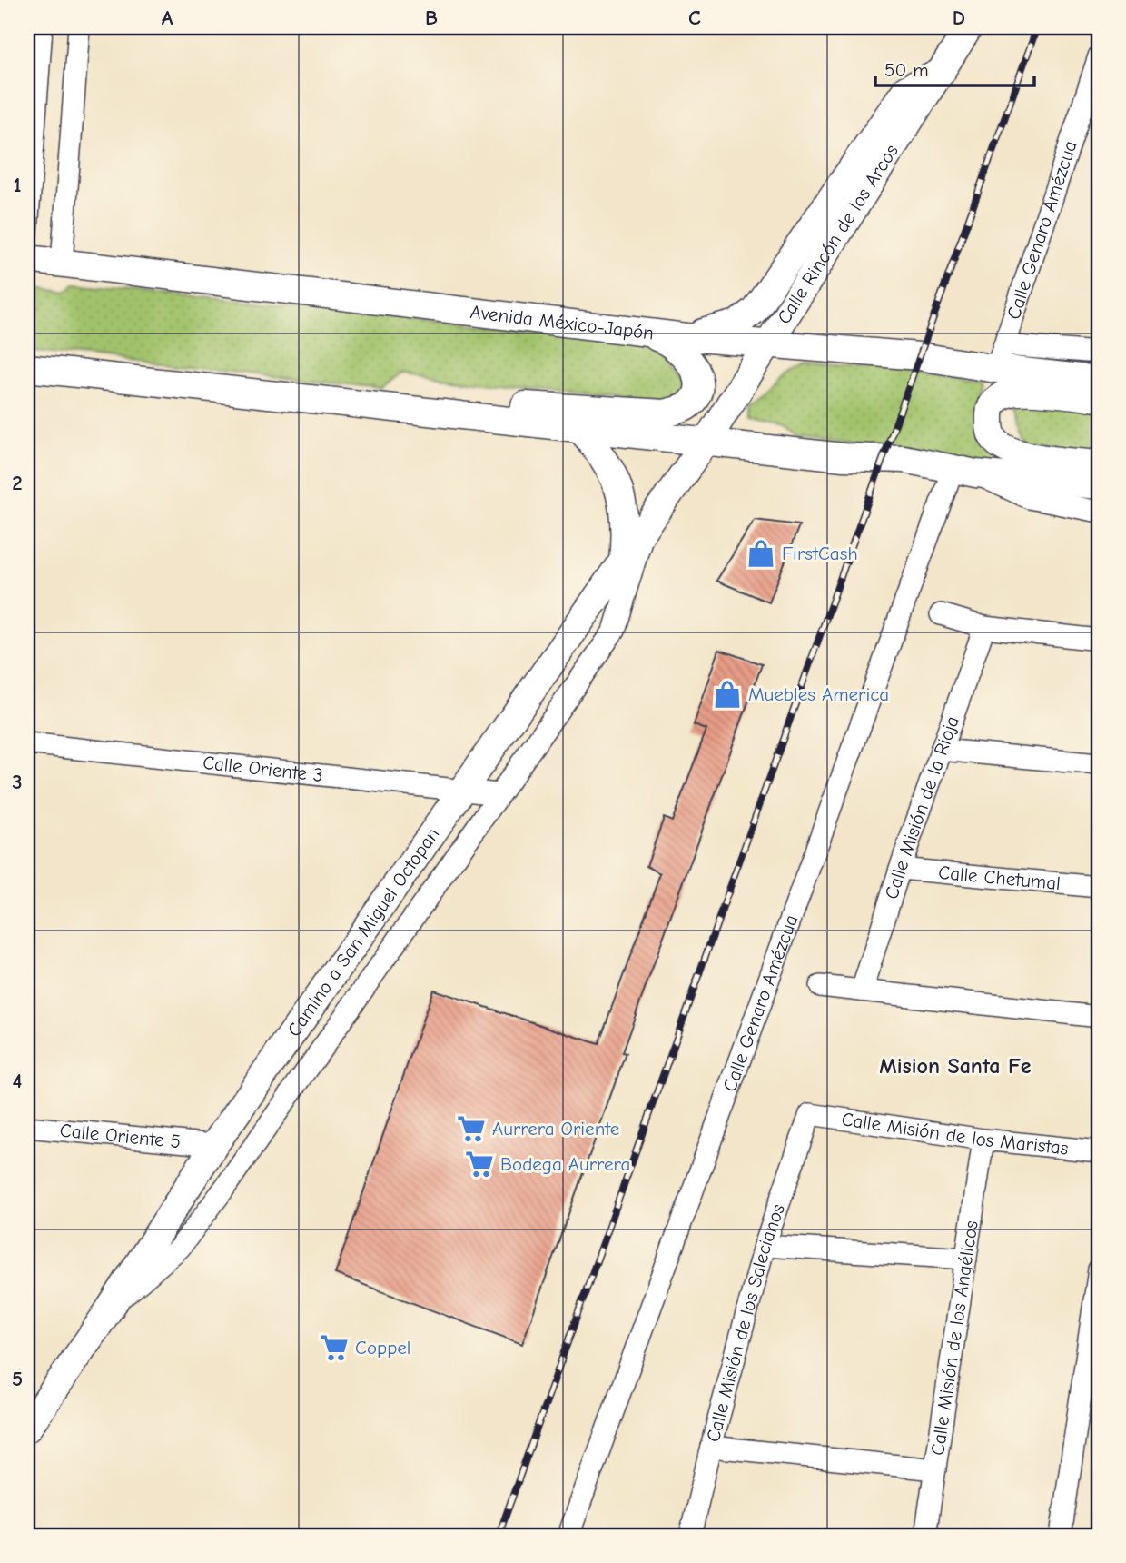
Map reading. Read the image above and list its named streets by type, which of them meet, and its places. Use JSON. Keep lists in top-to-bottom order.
{
  "streets": {
    "main road": ["Calle Rincón de los Arcos", "Avenida México-Japón", "Camino a San Miguel Octopan"],
    "street": [
      "Calle Genaro Amézcua",
      "Calle Oriente 3",
      "Calle Misión de la Rioja",
      "Calle Chetumal",
      "Calle Misión de los Maristas",
      "Calle Oriente 5",
      "Calle Misión de los Salecianos",
      "Calle Misión de los Angélicos"
    ]
  },
  "crossings": [
    ["Calle Genaro Amézcua", "Avenida México-Japón"],
    ["Calle Rincón de los Arcos", "Avenida México-Japón"],
    ["Calle Rincón de los Arcos", "Camino a San Miguel Octopan"],
    ["Calle Oriente 3", "Camino a San Miguel Octopan"],
    ["Calle Misión de la Rioja", "Calle Chetumal"],
    ["Camino a San Miguel Octopan", "Calle Oriente 5"],
    ["Calle Misión de los Maristas", "Calle Misión de los Salecianos"],
    ["Calle Misión de los Maristas", "Calle Misión de los Angélicos"]
  ],
  "districts": ["Mision Santa Fe"],
  "places": {
    "shop": ["FirstCash", "Muebles America"],
    "supermarket": ["Aurrera Oriente", "Bodega Aurrera", "Coppel"]
  },
  "scale_bar": "50 m",
  "grid": {
    "columns": [
      "A",
      "B",
      "C",
      "D"
    ],
    "rows": [
      "1",
      "2",
      "3",
      "4",
      "5"
    ]
  }
}
